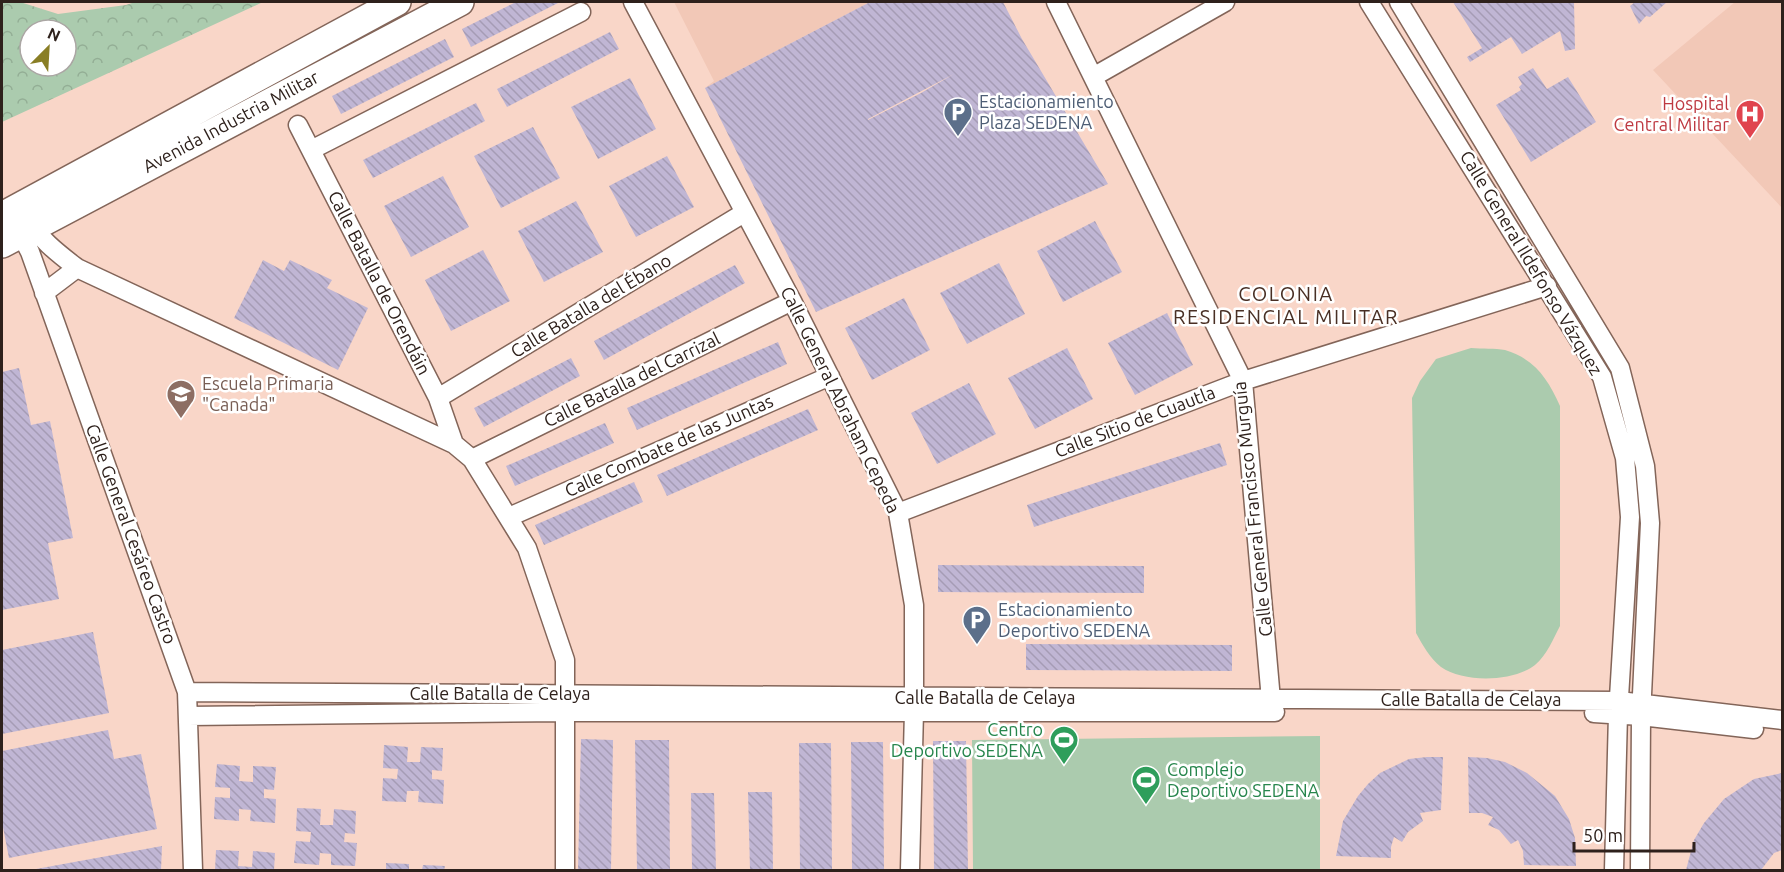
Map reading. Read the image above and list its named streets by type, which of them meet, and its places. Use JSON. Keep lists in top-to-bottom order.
{
  "streets": {
    "main road": ["Avenida Industria Militar"],
    "street": [
      "Calle General Ildefonso Vázquez",
      "Calle Batalla de Orendáin",
      "Calle Batalla del Ébano",
      "Calle Batalla del Carrizal",
      "Calle General Abraham Cepeda",
      "Calle Sitio de Cuautla",
      "Calle Combate de las Juntas",
      "Calle General Francisco Murguía",
      "Calle General Cesáreo Castro",
      "Calle Batalla de Celaya"
    ]
  },
  "crossings": [
    ["Avenida Industria Militar", "Calle General Cesáreo Castro"],
    ["Calle General Ildefonso Vázquez", "Calle Sitio de Cuautla"],
    ["Calle General Ildefonso Vázquez", "Calle Batalla de Celaya"],
    ["Calle Batalla de Orendáin", "Calle Batalla del Ébano"],
    ["Calle Batalla del Ébano", "Calle General Abraham Cepeda"],
    ["Calle Batalla del Carrizal", "Calle General Abraham Cepeda"],
    ["Calle General Abraham Cepeda", "Calle Sitio de Cuautla"],
    ["Calle General Abraham Cepeda", "Calle Combate de las Juntas"],
    ["Calle General Abraham Cepeda", "Calle Batalla de Celaya"],
    ["Calle Sitio de Cuautla", "Calle General Francisco Murguía"],
    ["Calle General Francisco Murguía", "Calle Batalla de Celaya"],
    ["Calle General Cesáreo Castro", "Calle Batalla de Celaya"]
  ],
  "districts": ["COLONIA RESIDENCIAL MILITAR"],
  "places": {
    "parking": ["Estacionamiento Plaza SEDENA", "Estacionamiento Deportivo SEDENA"],
    "hospital": ["Hospital Central Militar"],
    "school or university": ["Escuela Primaria \"Canada\""],
    "sports": ["Centro Deportivo SEDENA", "Complejo Deportivo SEDENA"]
  },
  "scale_bar": "50 m",
  "north": "top right"
}
